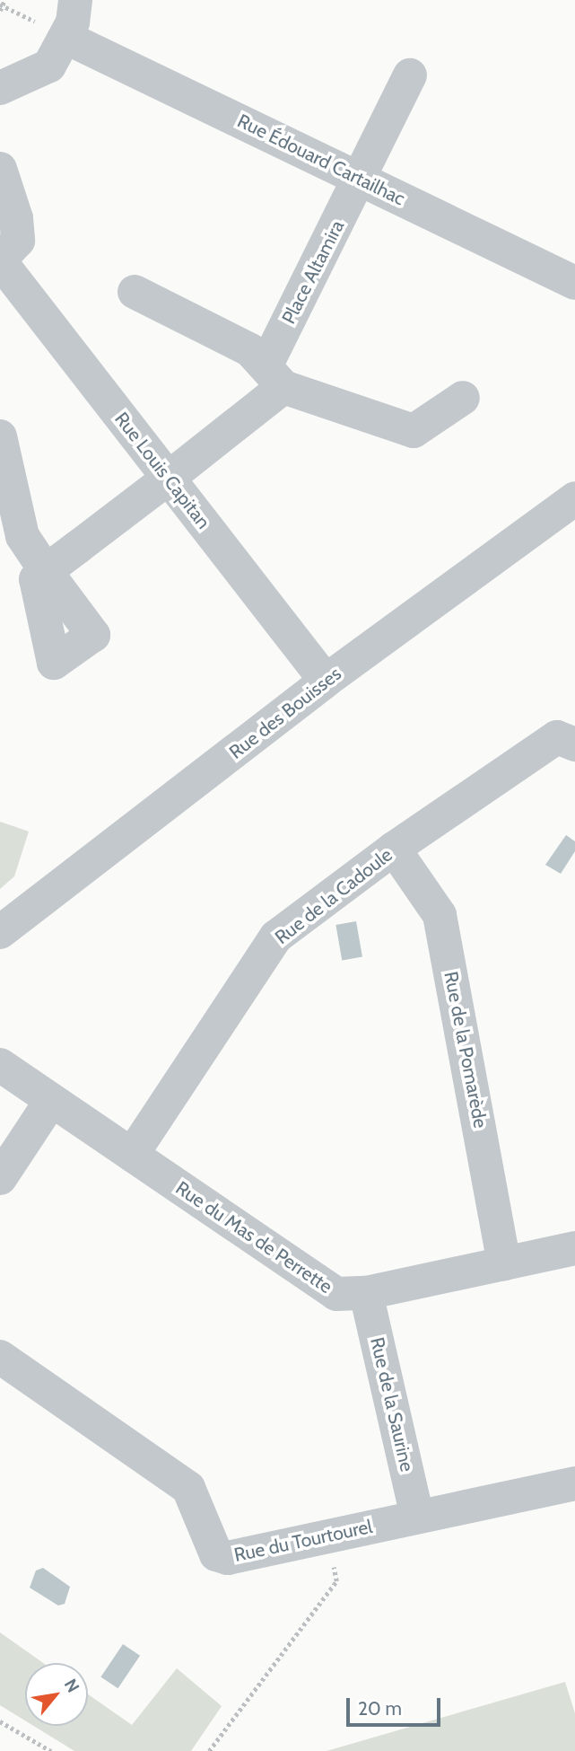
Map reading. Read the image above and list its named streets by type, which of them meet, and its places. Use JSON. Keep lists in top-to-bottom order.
{
  "streets": {
    "street": [
      "Rue Édouard Cartailhac",
      "Place Altamira",
      "Rue Louis Capitan",
      "Rue des Bouisses",
      "Rue de la Cadoule",
      "Rue de la Pomarède",
      "Rue du Mas de Perrette",
      "Rue de la Saurine",
      "Rue du Tourtourel"
    ]
  },
  "crossings": [
    ["Rue Édouard Cartailhac", "Place Altamira"],
    ["Place Altamira", "Rue Louis Capitan"],
    ["Rue Louis Capitan", "Rue des Bouisses"],
    ["Rue de la Cadoule", "Rue de la Pomarède"],
    ["Rue de la Cadoule", "Rue du Mas de Perrette"],
    ["Rue de la Pomarède", "Rue du Mas de Perrette"],
    ["Rue du Mas de Perrette", "Rue de la Saurine"],
    ["Rue de la Saurine", "Rue du Tourtourel"]
  ],
  "scale_bar": "20 m",
  "north": "top right"
}
